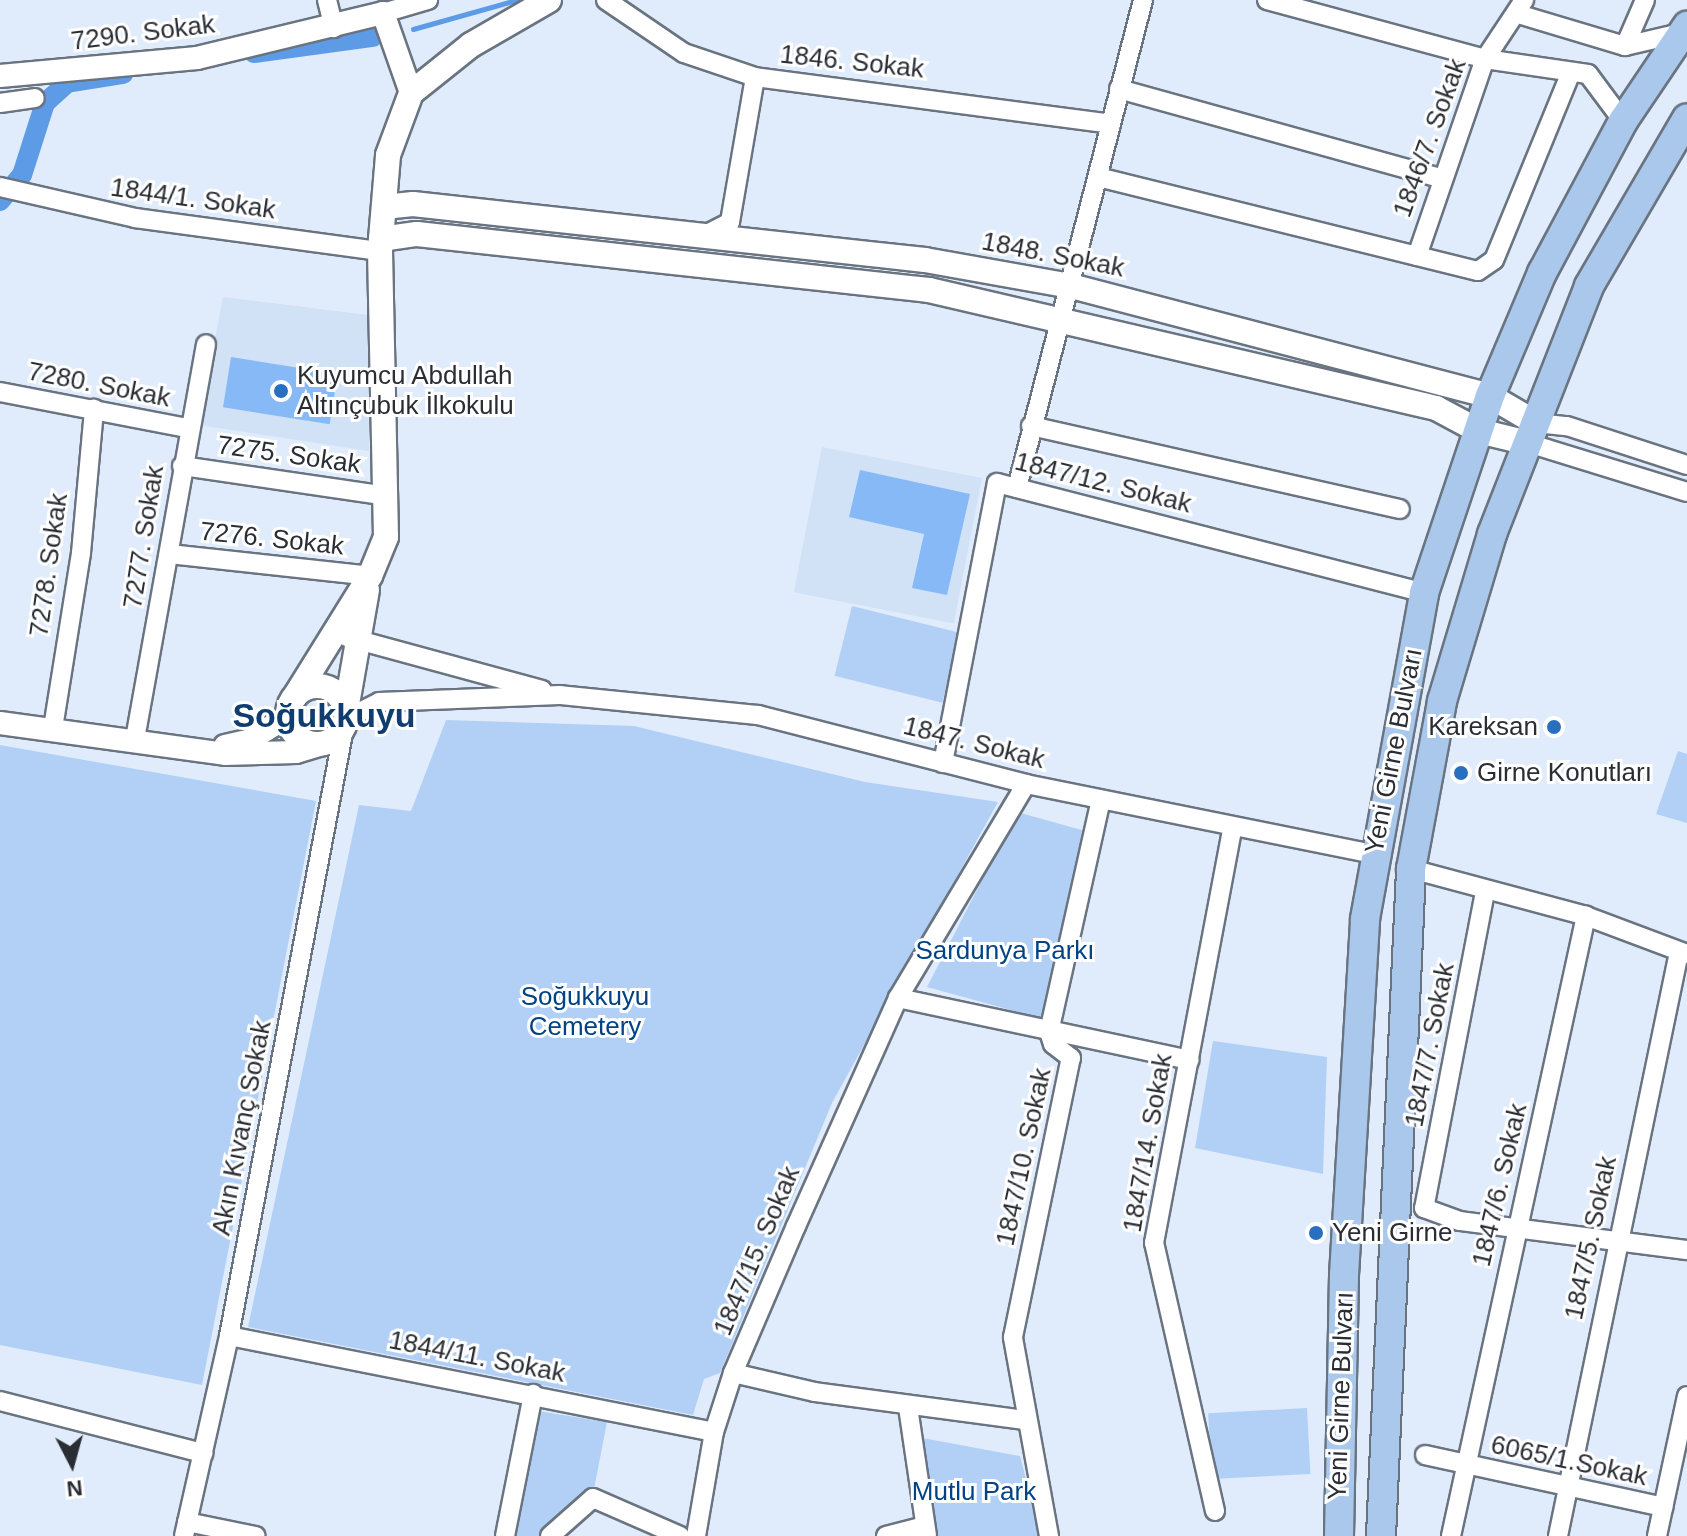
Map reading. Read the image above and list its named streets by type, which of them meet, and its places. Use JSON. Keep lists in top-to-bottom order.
{
  "streets": {
    "main road": ["1848. Sokak", "Yeni Girne Bulvarı"],
    "street": [
      "7290. Sokak",
      "1846. Sokak",
      "1846/7. Sokak",
      "1844/1. Sokak",
      "7280. Sokak",
      "7275. Sokak",
      "1847/12. Sokak",
      "7277. Sokak",
      "7276. Sokak",
      "7278. Sokak",
      "1847. Sokak",
      "1847/7. Sokak",
      "Akın Kıvanç Sokak",
      "1847/14. Sokak",
      "1847/10. Sokak",
      "1847/6. Sokak",
      "1847/5. Sokak",
      "1847/15. Sokak",
      "1844/11. Sokak",
      "6065/1.Sokak"
    ]
  },
  "crossings": [
    ["1844/1. Sokak", "1848. Sokak"],
    ["1848. Sokak", "Yeni Girne Bulvarı"],
    ["7280. Sokak", "7277. Sokak"],
    ["7280. Sokak", "7278. Sokak"],
    ["7275. Sokak", "7277. Sokak"],
    ["1847/12. Sokak", "1847. Sokak"],
    ["1847/12. Sokak", "Yeni Girne Bulvarı"],
    ["7277. Sokak", "7276. Sokak"],
    ["1847. Sokak", "Yeni Girne Bulvarı"],
    ["1847. Sokak", "Akın Kıvanç Sokak"],
    ["1847. Sokak", "1847/14. Sokak"],
    ["1847. Sokak", "1847/10. Sokak"],
    ["1847. Sokak", "1847/15. Sokak"],
    ["1847/7. Sokak", "1847/6. Sokak"],
    ["Akın Kıvanç Sokak", "1844/11. Sokak"],
    ["1847/6. Sokak", "6065/1.Sokak"],
    ["1847/5. Sokak", "6065/1.Sokak"],
    ["1847/15. Sokak", "1844/11. Sokak"]
  ],
  "districts": ["Soğukkuyu"],
  "parks": ["Sardunya Parkı", "Soğukkuyu Cemetery", "Mutlu Park"],
  "places": [
    "Kuyumcu Abdullah Altınçubuk İlkokulu",
    "Kareksan",
    "Girne Konutları",
    "Yeni Girne"
  ],
  "north": "bottom"
}
